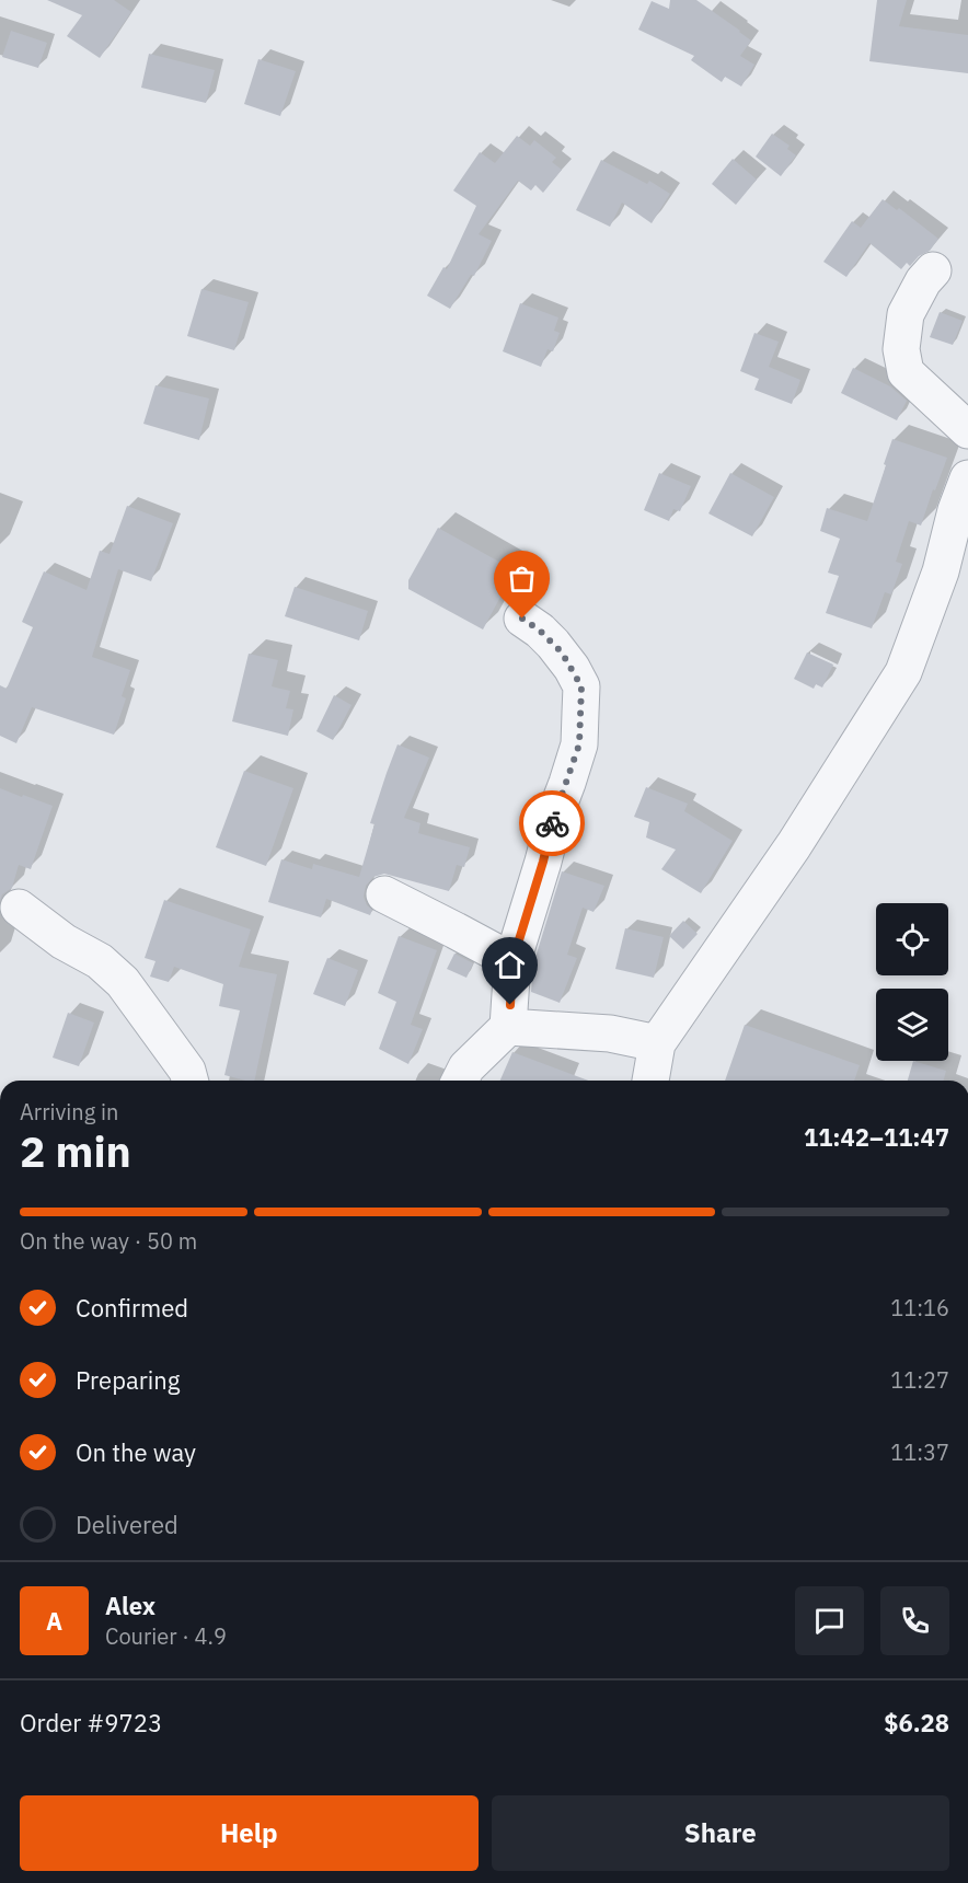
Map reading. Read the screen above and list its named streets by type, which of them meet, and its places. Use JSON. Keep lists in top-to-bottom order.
{
  "page": {
    "heading": ["2 min", "Arriving in", "11:42–11:47"],
    "panel": [
      "Alex",
      "Courier · 4.9",
      "Order #9723",
      "$6.28"
    ],
    "bar": "On the way · 50 m",
    "list": [
      ["Confirmed", "11:16"],
      ["Preparing", "11:27"],
      ["On the way", "11:37"],
      "Delivered"
    ],
    "round": "A",
    "buttons": ["Help", "Share"]
  }
}
